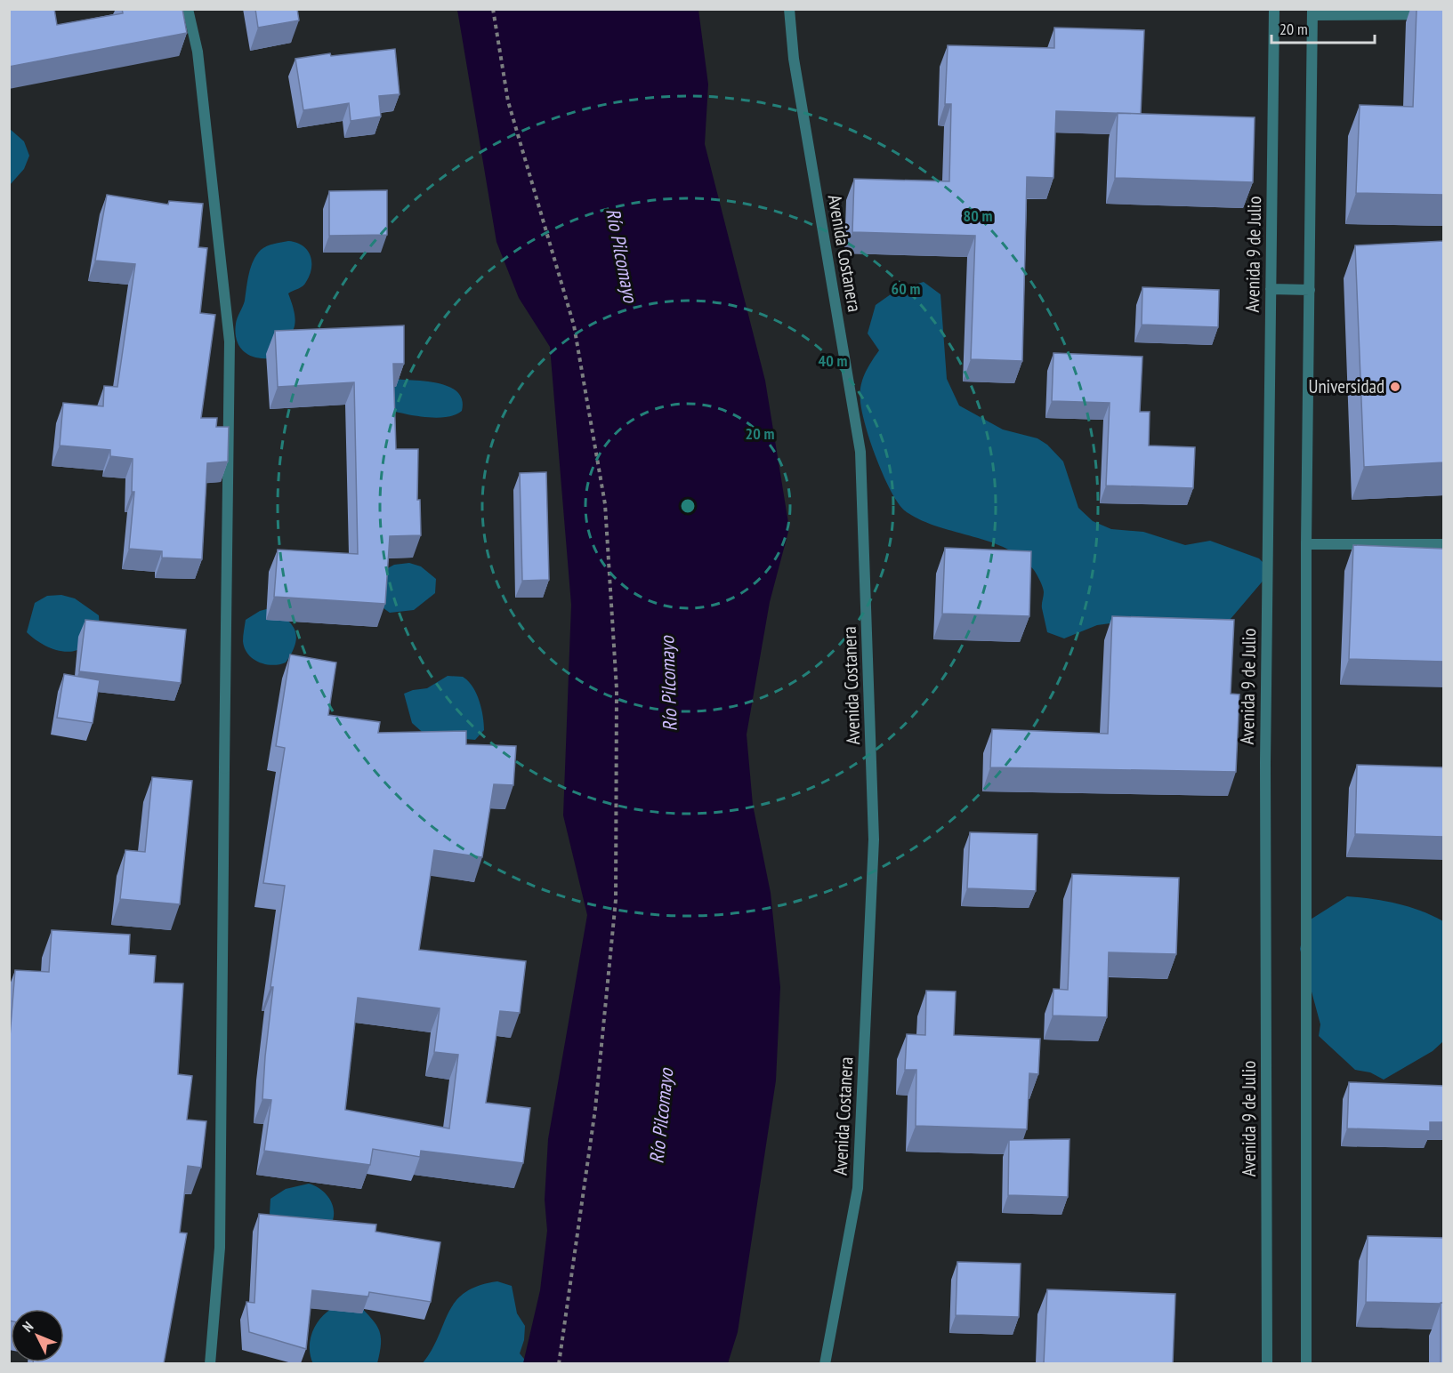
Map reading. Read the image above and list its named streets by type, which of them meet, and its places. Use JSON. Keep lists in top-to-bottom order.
{
  "streets": {
    "street": ["Avenida Costanera", "Avenida 9 de Julio"]
  },
  "water": ["Río Pilcomayo"],
  "places": ["Universidad"],
  "scale_bar": "20 m",
  "north": "top left",
  "rings": [
    "80 m",
    "60 m",
    "40 m",
    "20 m"
  ]
}
